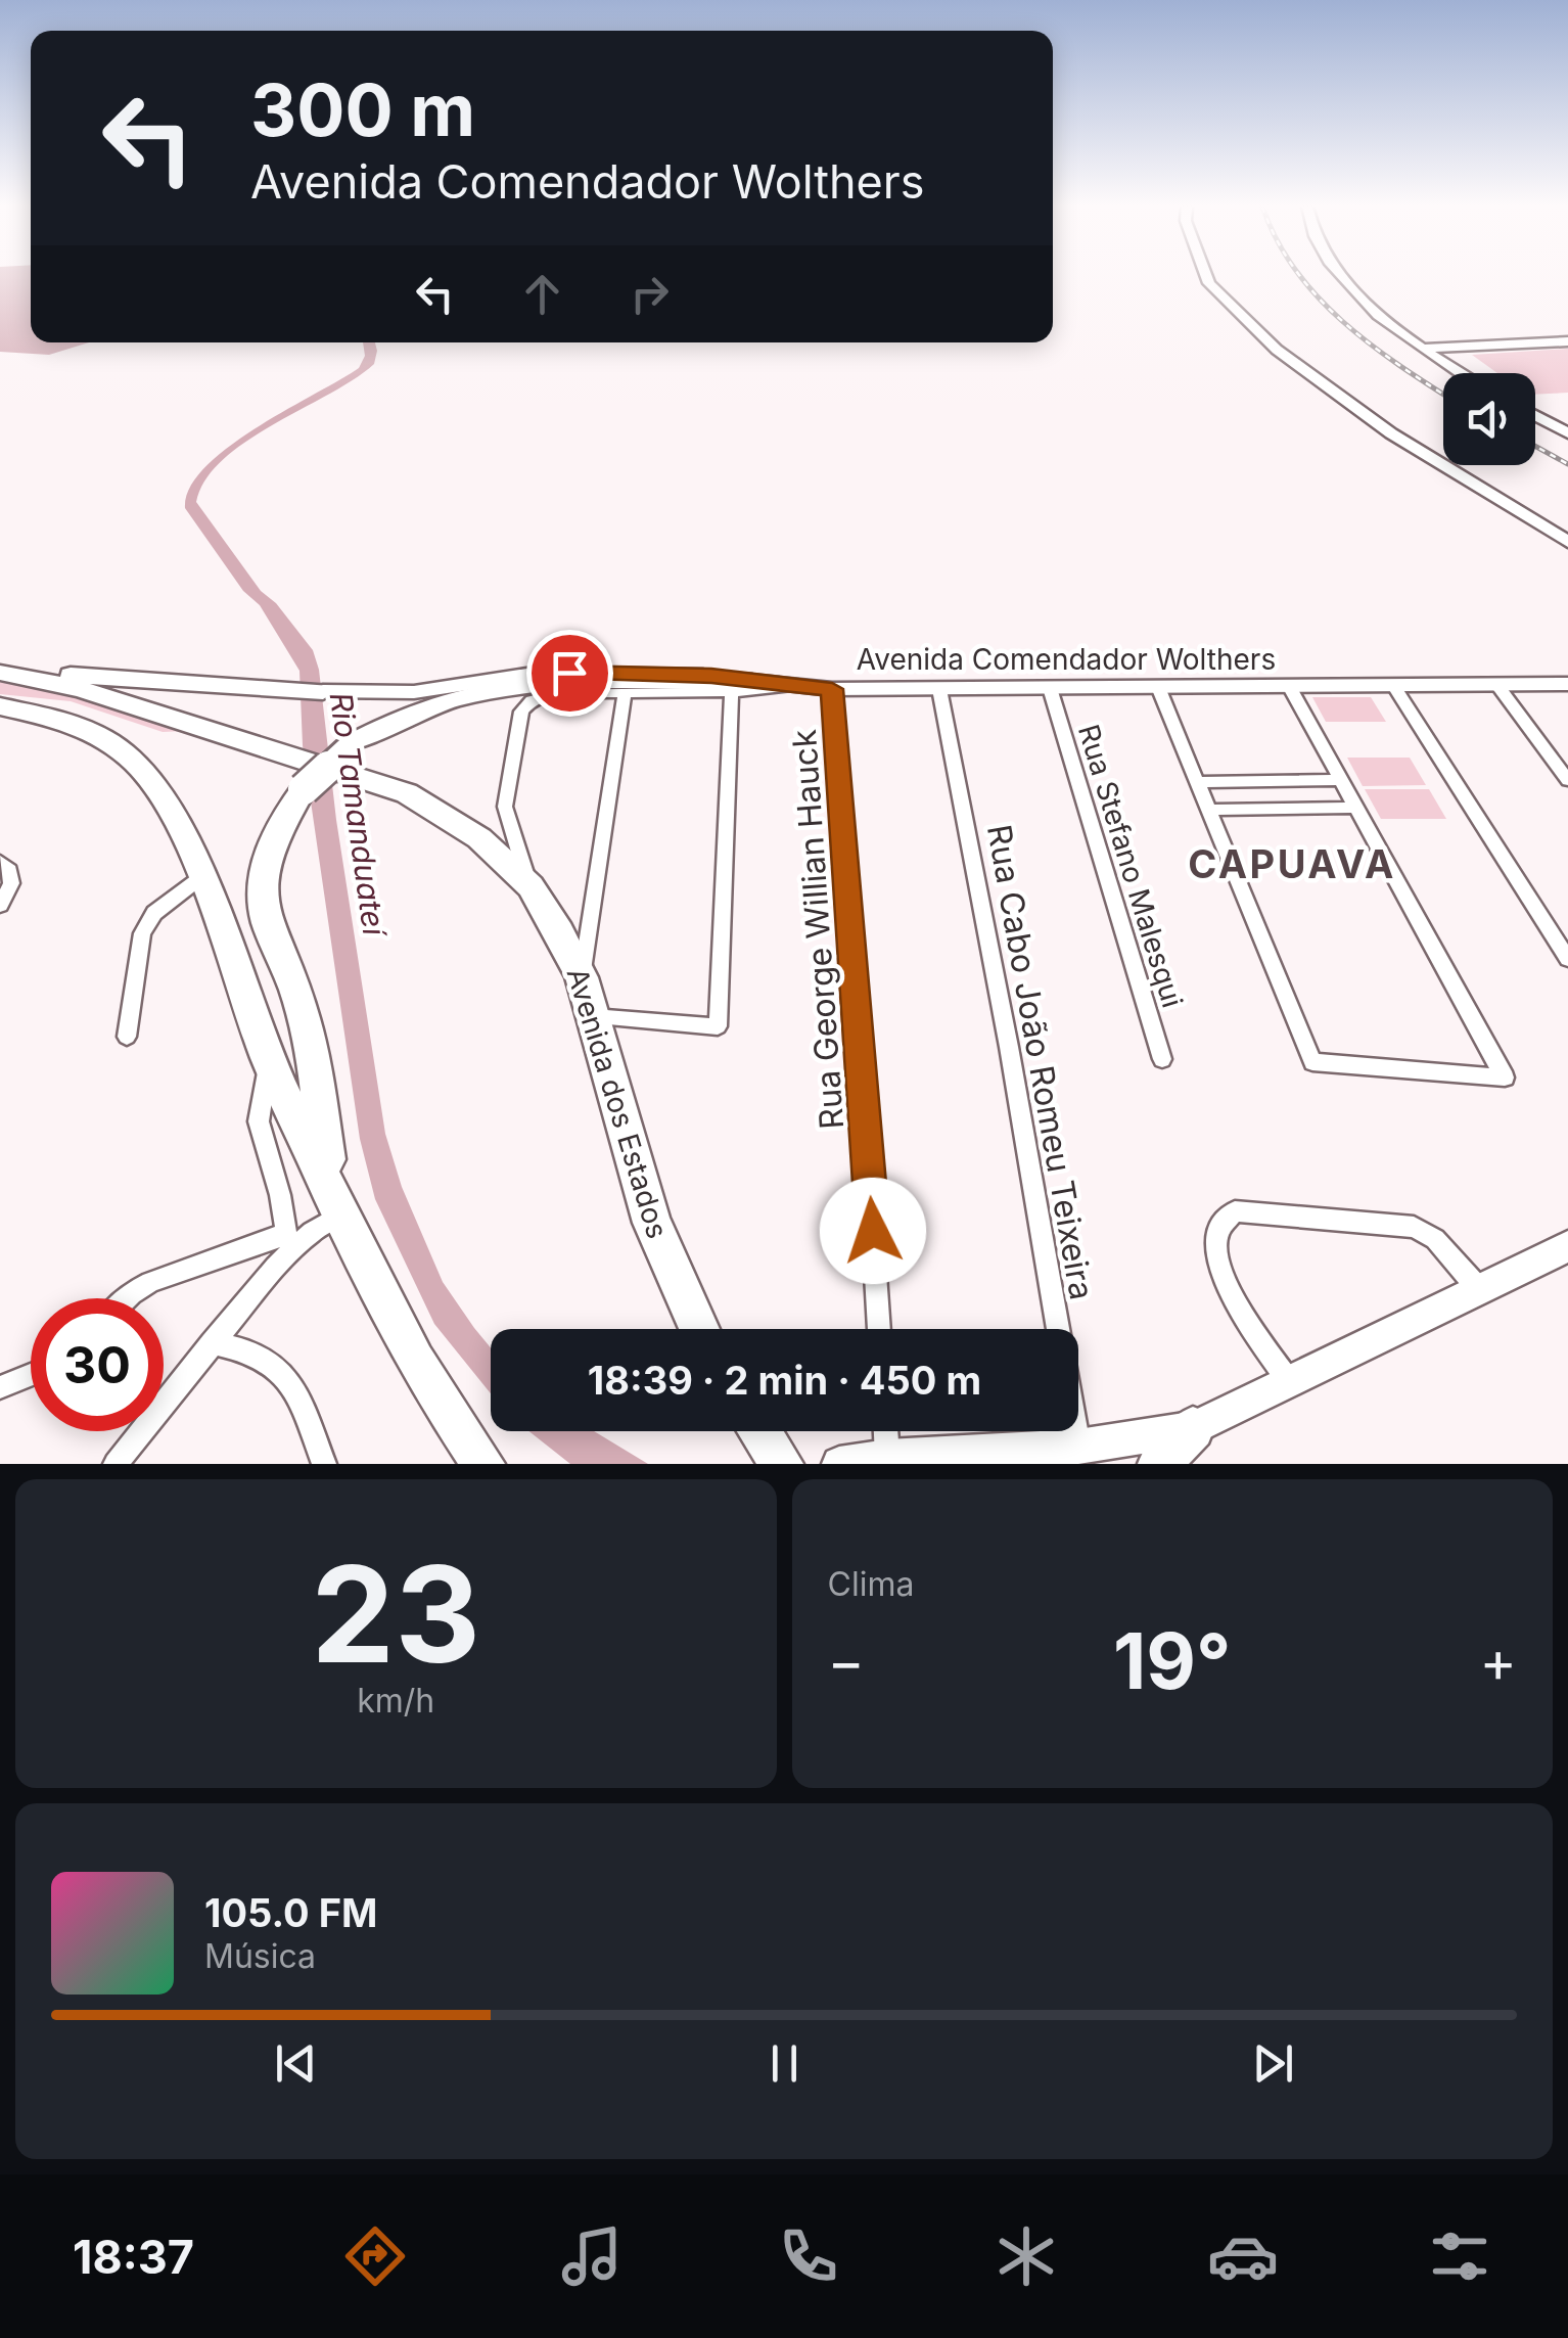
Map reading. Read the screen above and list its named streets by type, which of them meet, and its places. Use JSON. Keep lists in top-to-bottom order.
{
  "streets": {
    "highway": ["Avenida dos Estados"],
    "main road": ["Avenida Comendador Wolthers"],
    "street": ["Rua Stefano Malesqui", "Rua George Willian Hauck", "Rua Cabo João Romeu Teixeira"]
  },
  "crossings": [
    ["Avenida Comendador Wolthers", "Rua Stefano Malesqui"],
    ["Avenida Comendador Wolthers", "Rua George Willian Hauck"],
    ["Avenida Comendador Wolthers", "Rua Cabo João Romeu Teixeira"]
  ],
  "districts": ["CAPUAVA"],
  "water": ["Rio Tamanduateí"],
  "page": {
    "turn": ["300 m", "Avenida Comendador Wolthers"],
    "limit": "30",
    "trip": "18:39 · 2 min · 450 m",
    "tile": [
      ["23", "km/h"],
      "Clima"
    ],
    "heat": ["−", "19°", "+"],
    "song": ["105.0 FM", "Música"],
    "tabs": "18:37"
  }
}
